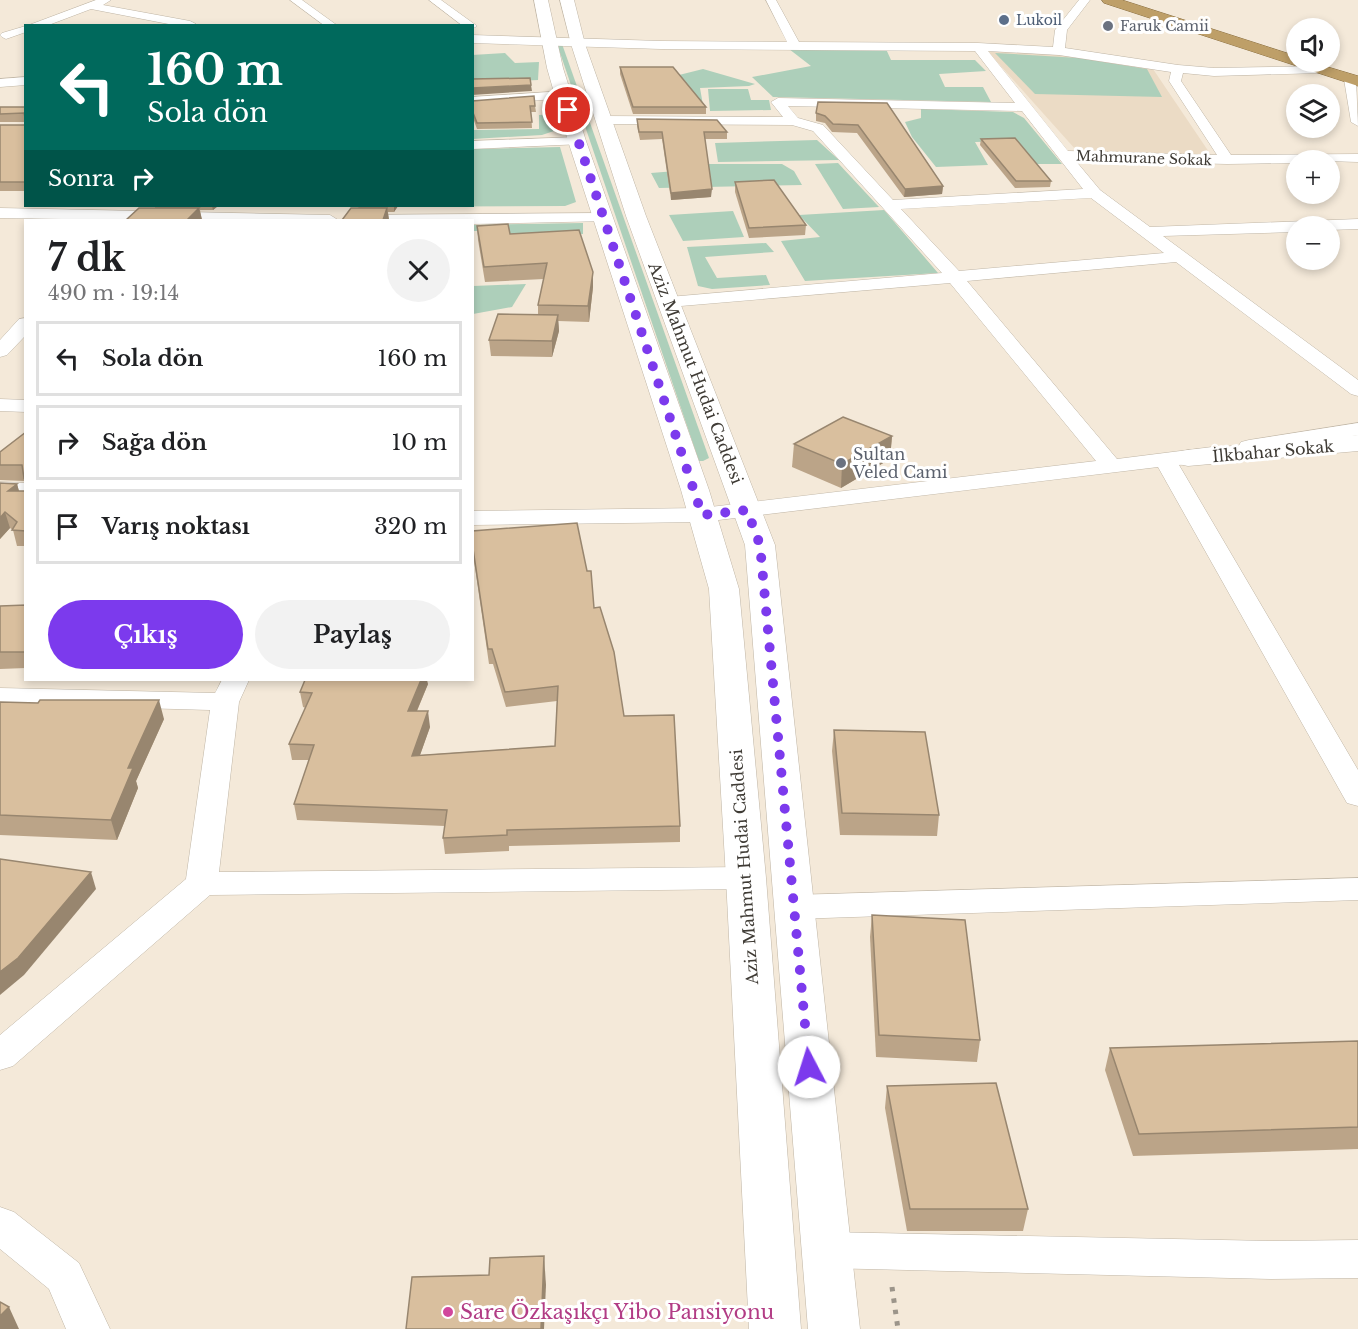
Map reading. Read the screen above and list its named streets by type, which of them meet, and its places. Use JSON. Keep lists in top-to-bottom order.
{
  "streets": {
    "street": ["Mahmurane Sokak", "Aziz Mahmut Hudai Caddesi", "İlkbahar Sokak"]
  },
  "places": [
    "Lukoil",
    "Faruk Camii",
    "Sultan Veled Cami",
    "Sare Özkaşıkçı Yibo Pansiyonu"
  ],
  "page": {
    "map_buttons": ["+", "−"],
    "turn": ["160 m", "Sola dön"],
    "then": "Sonra",
    "heading": ["7 dk", "490 m · 19:14"],
    "list": [
      {
        "name": "Sola dön",
        "value": "160 m"
      },
      {
        "name": "Sağa dön",
        "value": "10 m"
      },
      {
        "name": "Varış noktası",
        "value": "320 m"
      }
    ],
    "buttons": ["Çıkış", "Paylaş"]
  }
}
